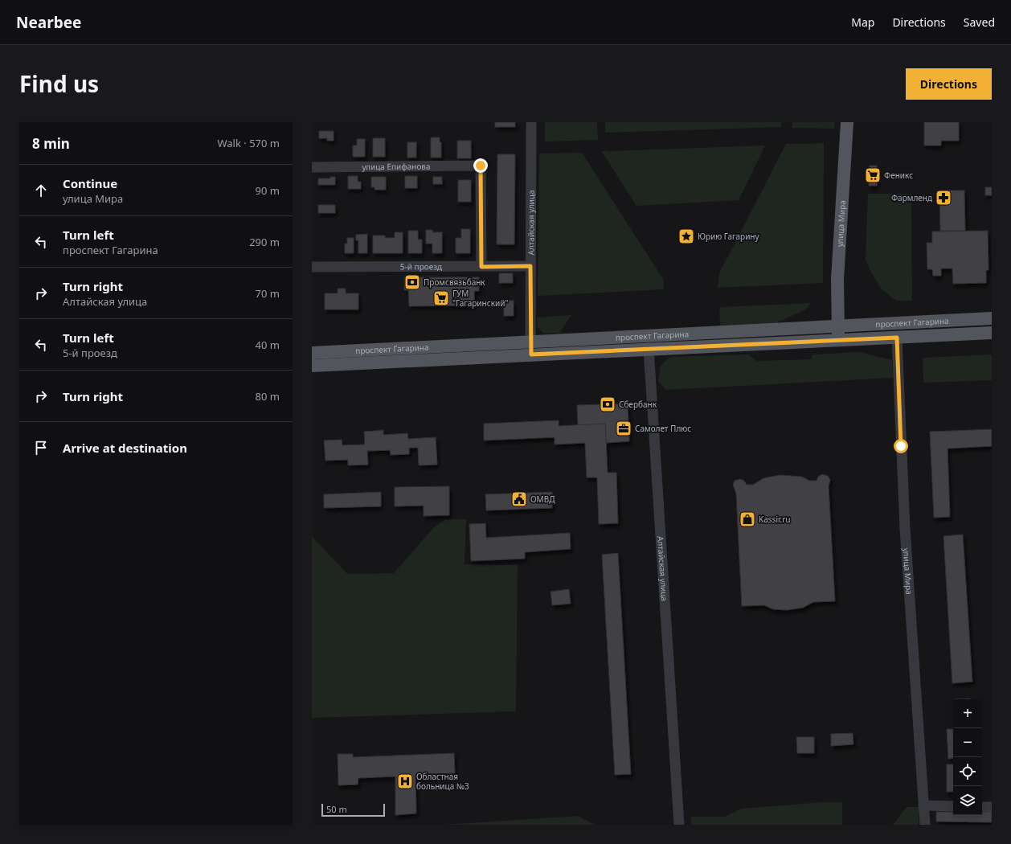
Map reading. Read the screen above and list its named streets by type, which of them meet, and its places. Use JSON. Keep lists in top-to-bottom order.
{
  "streets": {
    "main road": ["Алтайская улица", "улица Мира", "проспект Гагарина"],
    "street": ["улица Епифанова", "5-й проезд"]
  },
  "crossings": [
    ["улица Епифанова", "5-й проезд"],
    ["Алтайская улица", "5-й проезд"],
    ["Алтайская улица", "проспект Гагарина"],
    ["улица Мира", "проспект Гагарина"]
  ],
  "places": {
    "supermarket": ["Феникс", "ГУМ \"Гагаринский\""],
    "pharmacy": ["Фармленд"],
    "place": ["Юрию Гагарину"],
    "bank": ["Промсвязьбанк", "Сбербанк"],
    "office": ["Самолет Плюс"],
    "public building": ["ОМВД"],
    "shop": ["Kassir.ru"],
    "hospital": ["Областная больница №3"]
  },
  "scale_bar": "50 m",
  "page": {
    "header": "Nearbee",
    "nav": ["Map", "Directions", "Saved"],
    "title": "Find us",
    "buttons": "Directions",
    "heading": ["8 min", "Walk · 570 m"],
    "list": [
      ["Continue", "улица Мира", "90 m"],
      ["Turn left", "проспект Гагарина", "290 m"],
      ["Turn right", "Алтайская улица", "70 m"],
      ["Turn left", "5-й проезд", "40 m"],
      ["Turn right", "80 m"],
      "Arrive at destination"
    ],
    "map_buttons": ["+", "−"],
    "scale": "50 m"
  }
}
